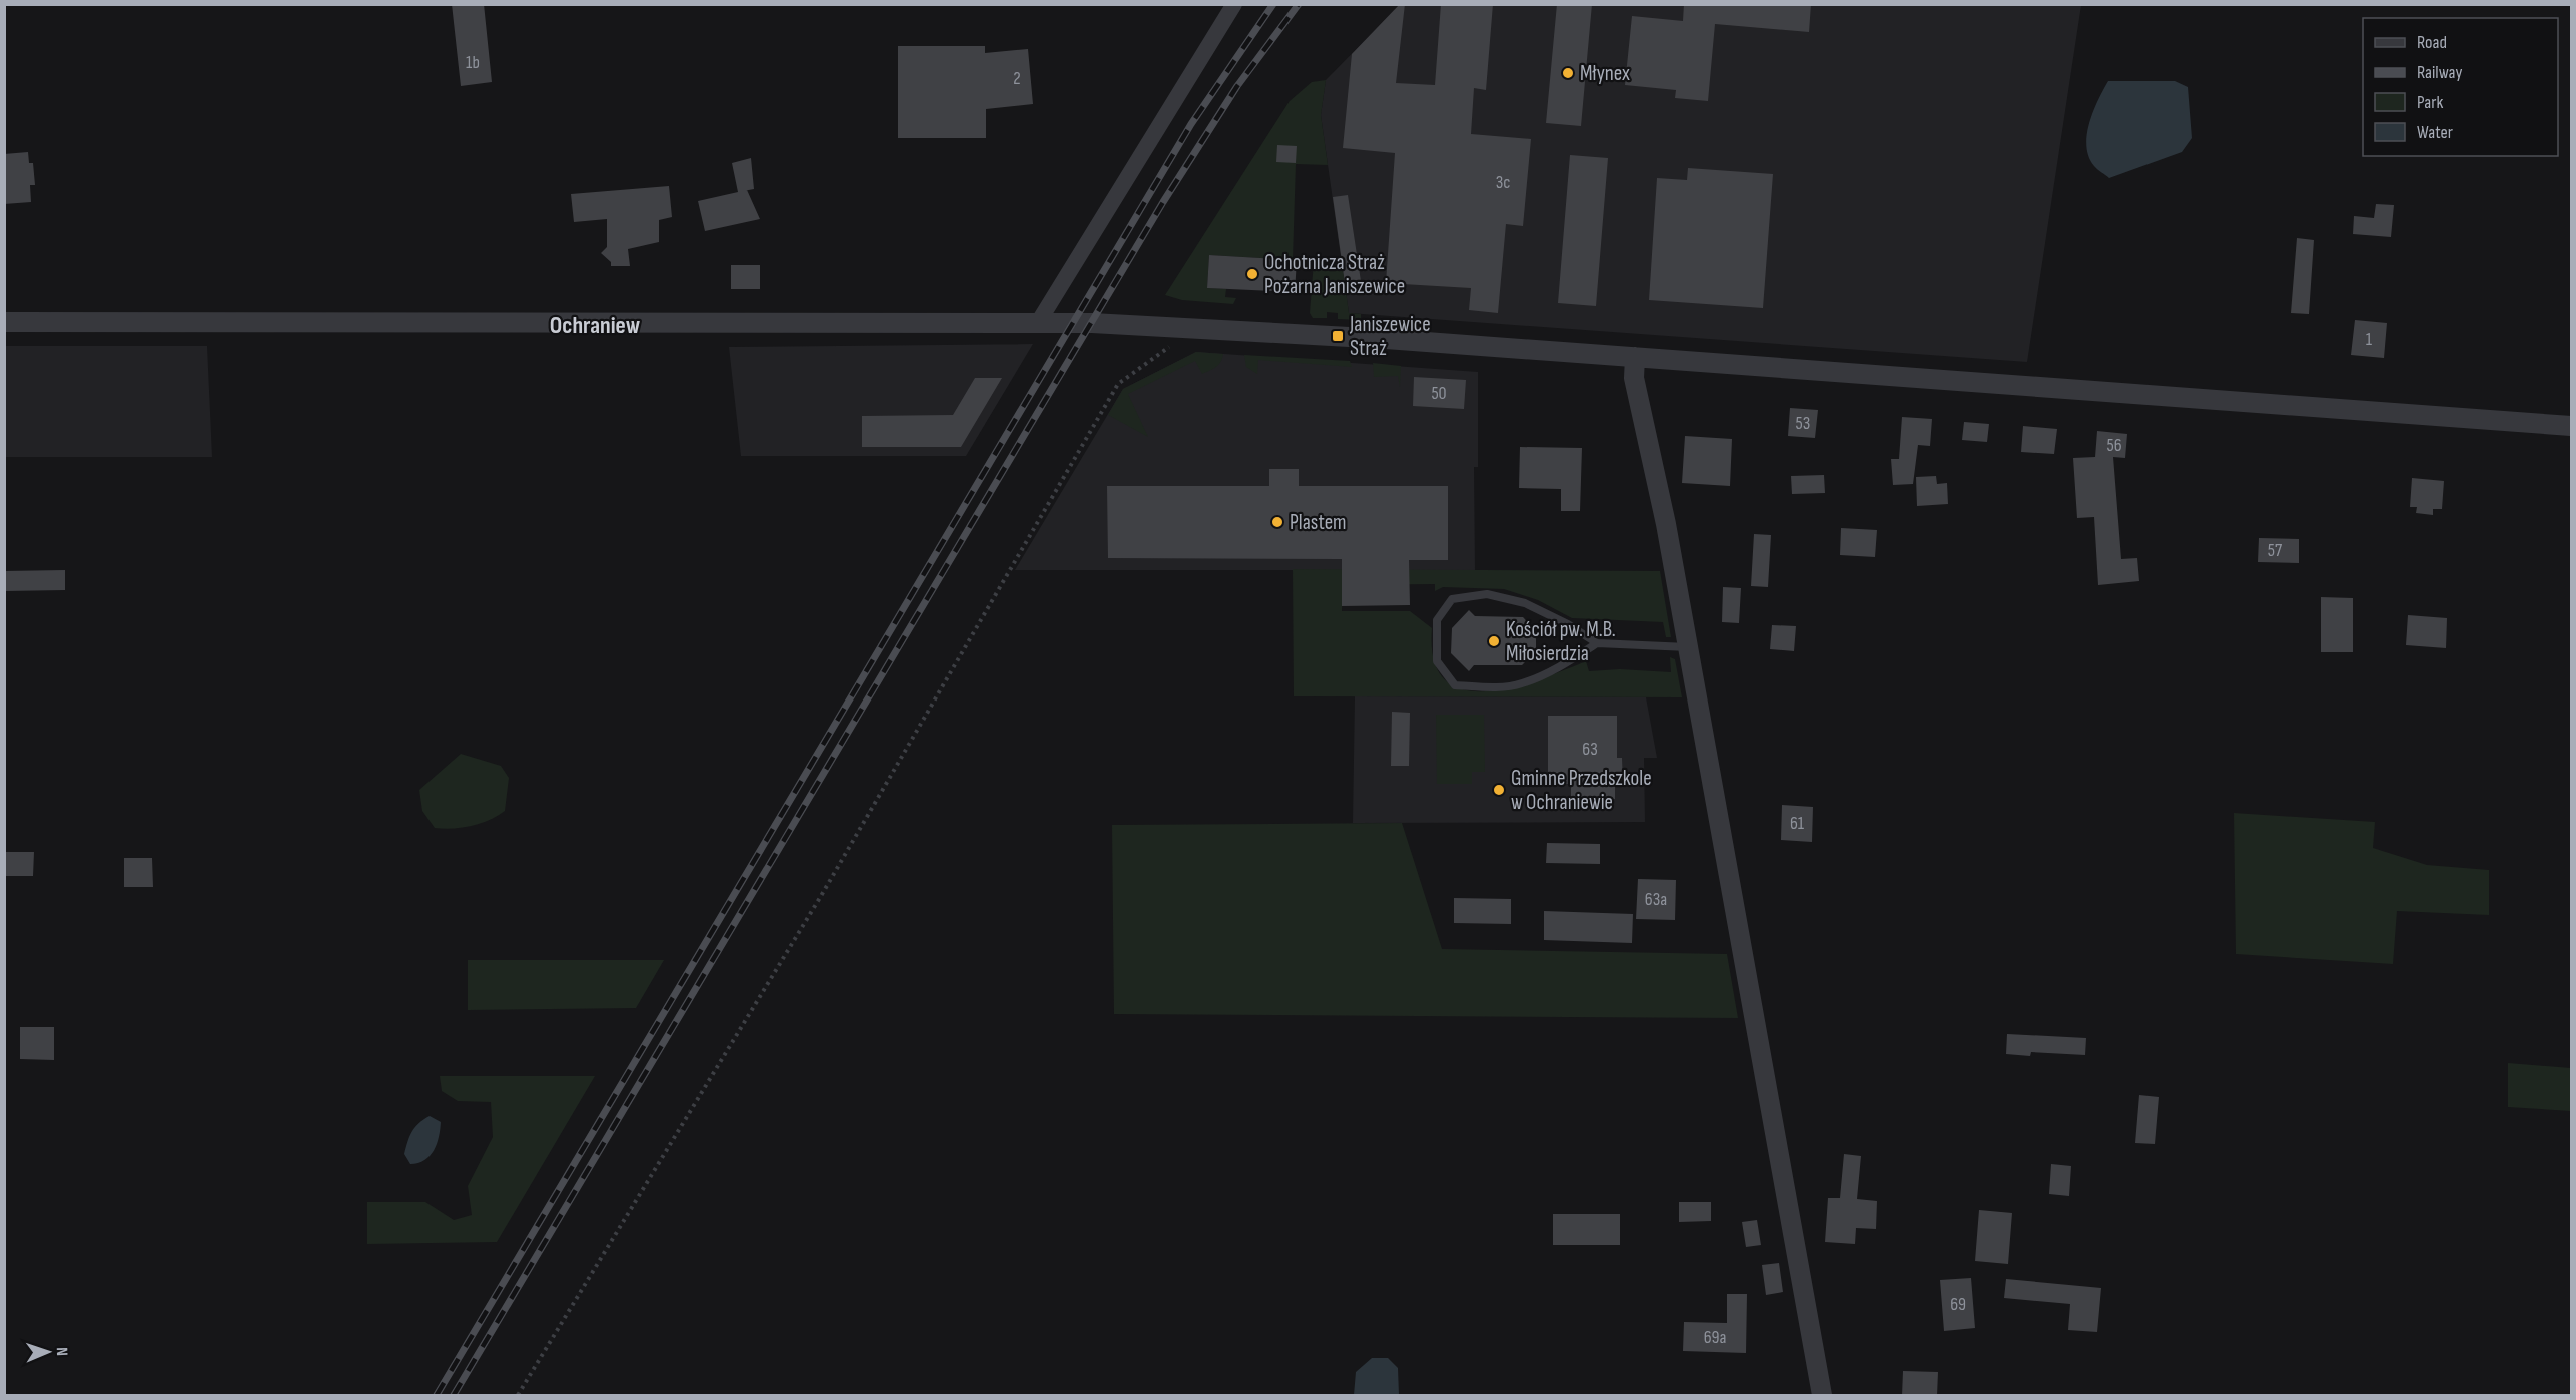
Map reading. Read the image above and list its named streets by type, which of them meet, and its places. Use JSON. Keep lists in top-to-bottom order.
{
  "districts": ["Ochraniew"],
  "places": {
    "other": [
      "Młynex",
      "Ochotnicza Straż Pożarna Janiszewice",
      "Plastem",
      "Kościół pw. M.B. Miłosierdzia",
      "Gminne Przedszkole w Ochraniewie"
    ],
    "transit": ["Janiszewice Straż"]
  },
  "house_numbers": [
    "1b",
    "2",
    "3c",
    "1",
    "50",
    "53",
    "56",
    "57",
    "63",
    "61",
    "63a",
    "69",
    "69a"
  ],
  "legend": [
    "Road",
    "Railway",
    "Park",
    "Water"
  ],
  "north": "right"
}
